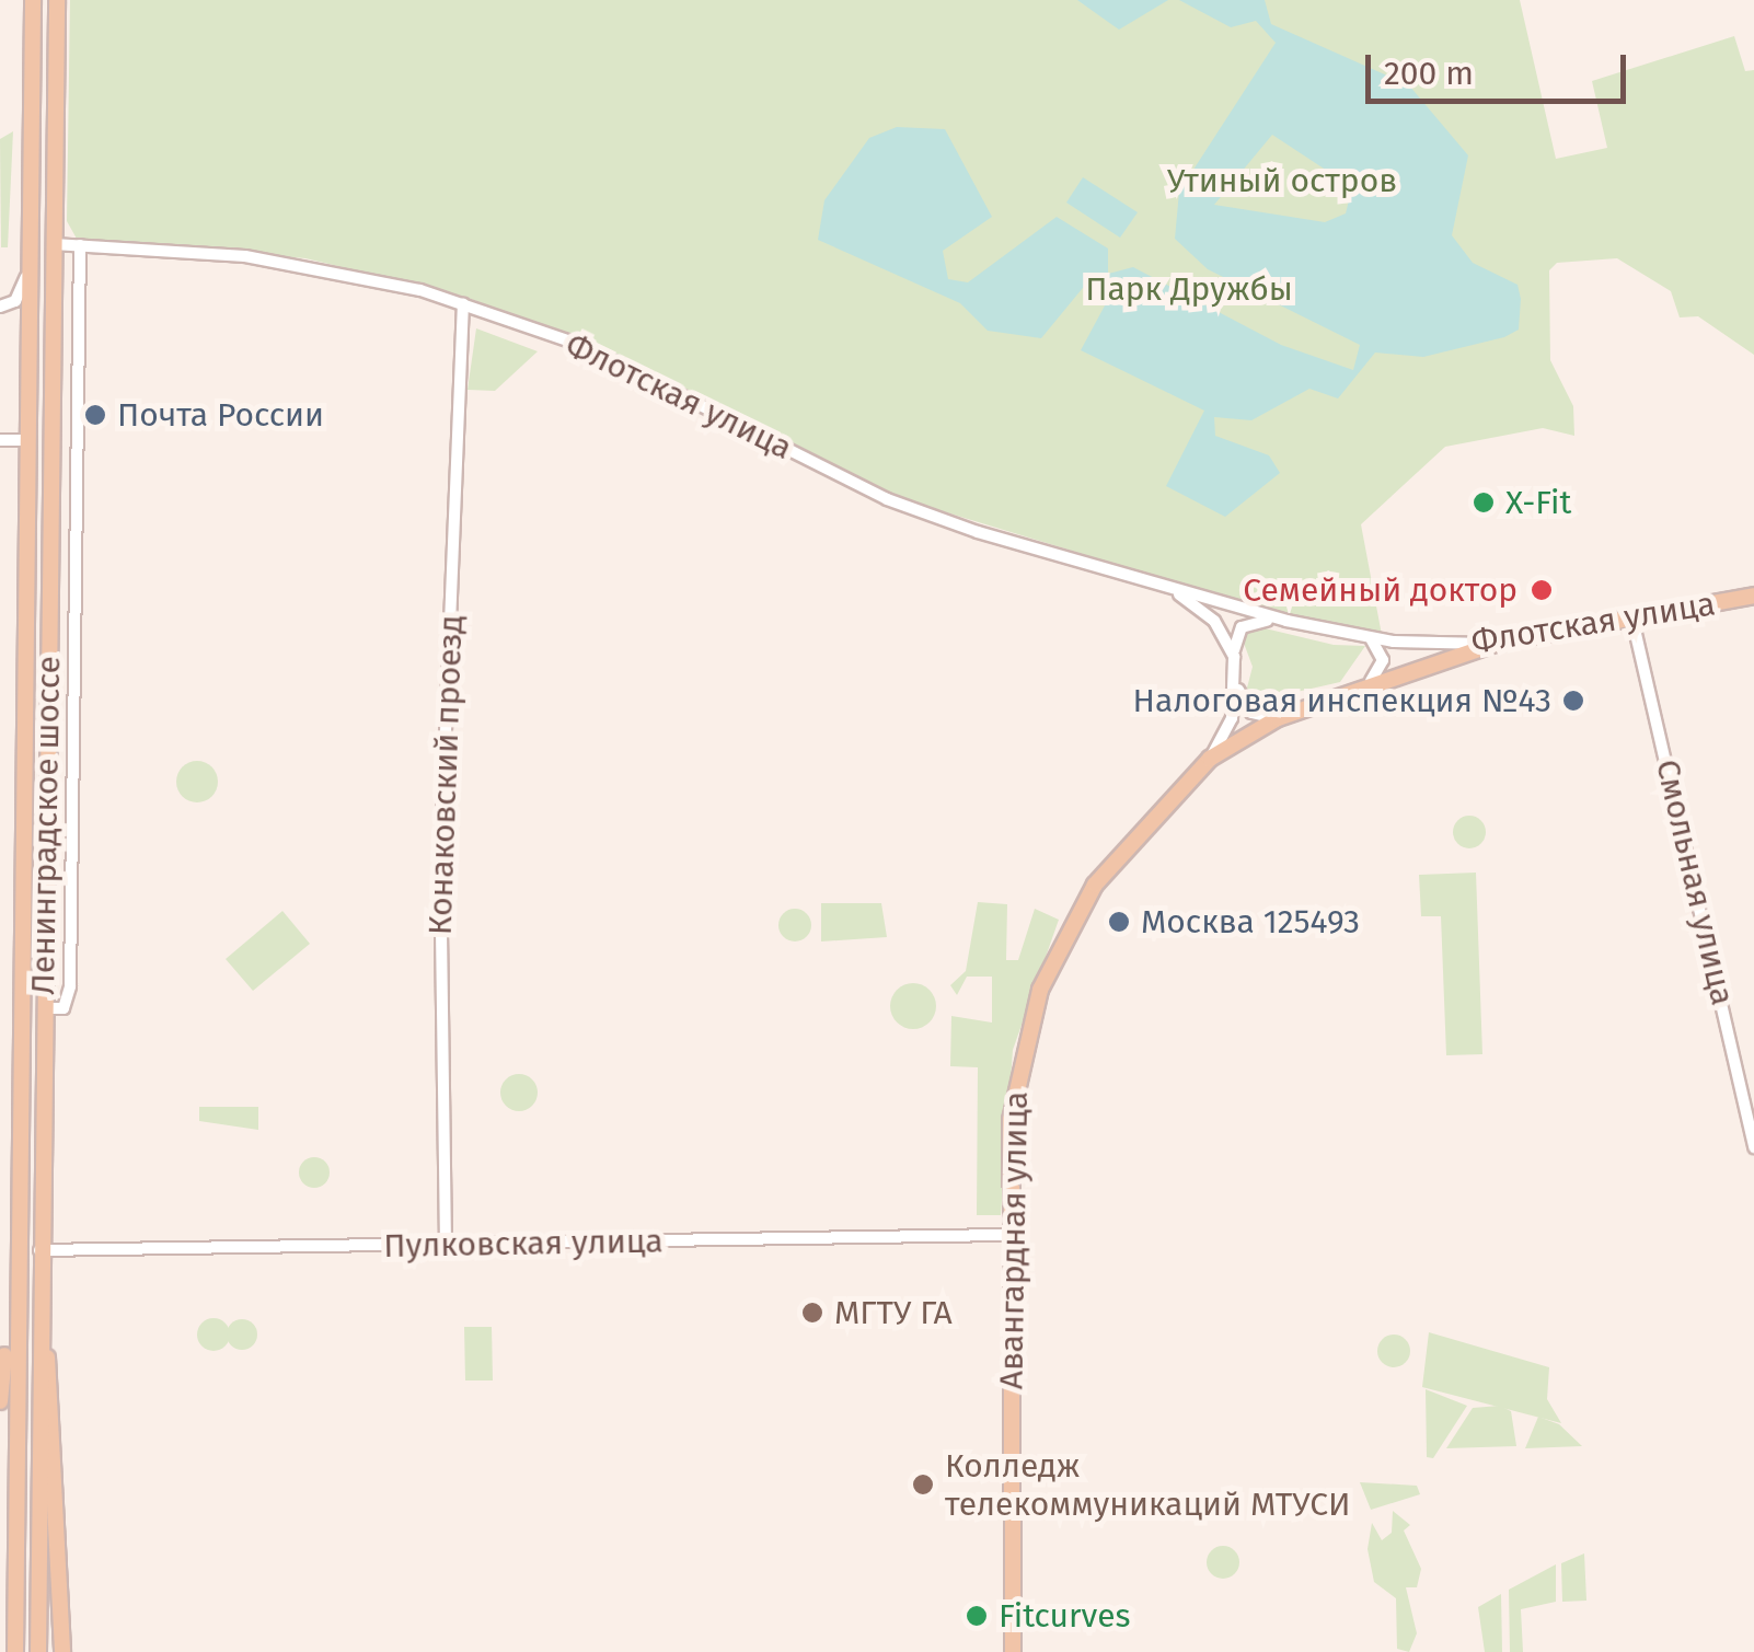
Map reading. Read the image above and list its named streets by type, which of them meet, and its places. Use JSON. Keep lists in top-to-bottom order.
{
  "streets": {
    "main road": ["Флотская улица", "Ленинградское шоссе", "Авангардная улица"],
    "street": ["Конаковский проезд", "Смольная улица", "Пулковская улица"]
  },
  "crossings": [
    ["Флотская улица", "Конаковский проезд"],
    ["Флотская улица", "Ленинградское шоссе"],
    ["Флотская улица", "Смольная улица"],
    ["Флотская улица", "Авангардная улица"],
    ["Конаковский проезд", "Пулковская улица"],
    ["Ленинградское шоссе", "Пулковская улица"],
    ["Авангардная улица", "Пулковская улица"]
  ],
  "parks": ["Утиный остров", "Парк Дружбы"],
  "places": [
    "Почта России",
    "X-Fit",
    "Семейный доктор",
    "Налоговая инспекция №43",
    "Москва 125493",
    "МГТУ ГА",
    "Колледж телекоммуникаций МТУСИ",
    "Fitcurves"
  ],
  "scale_bar": "200 m"
}
